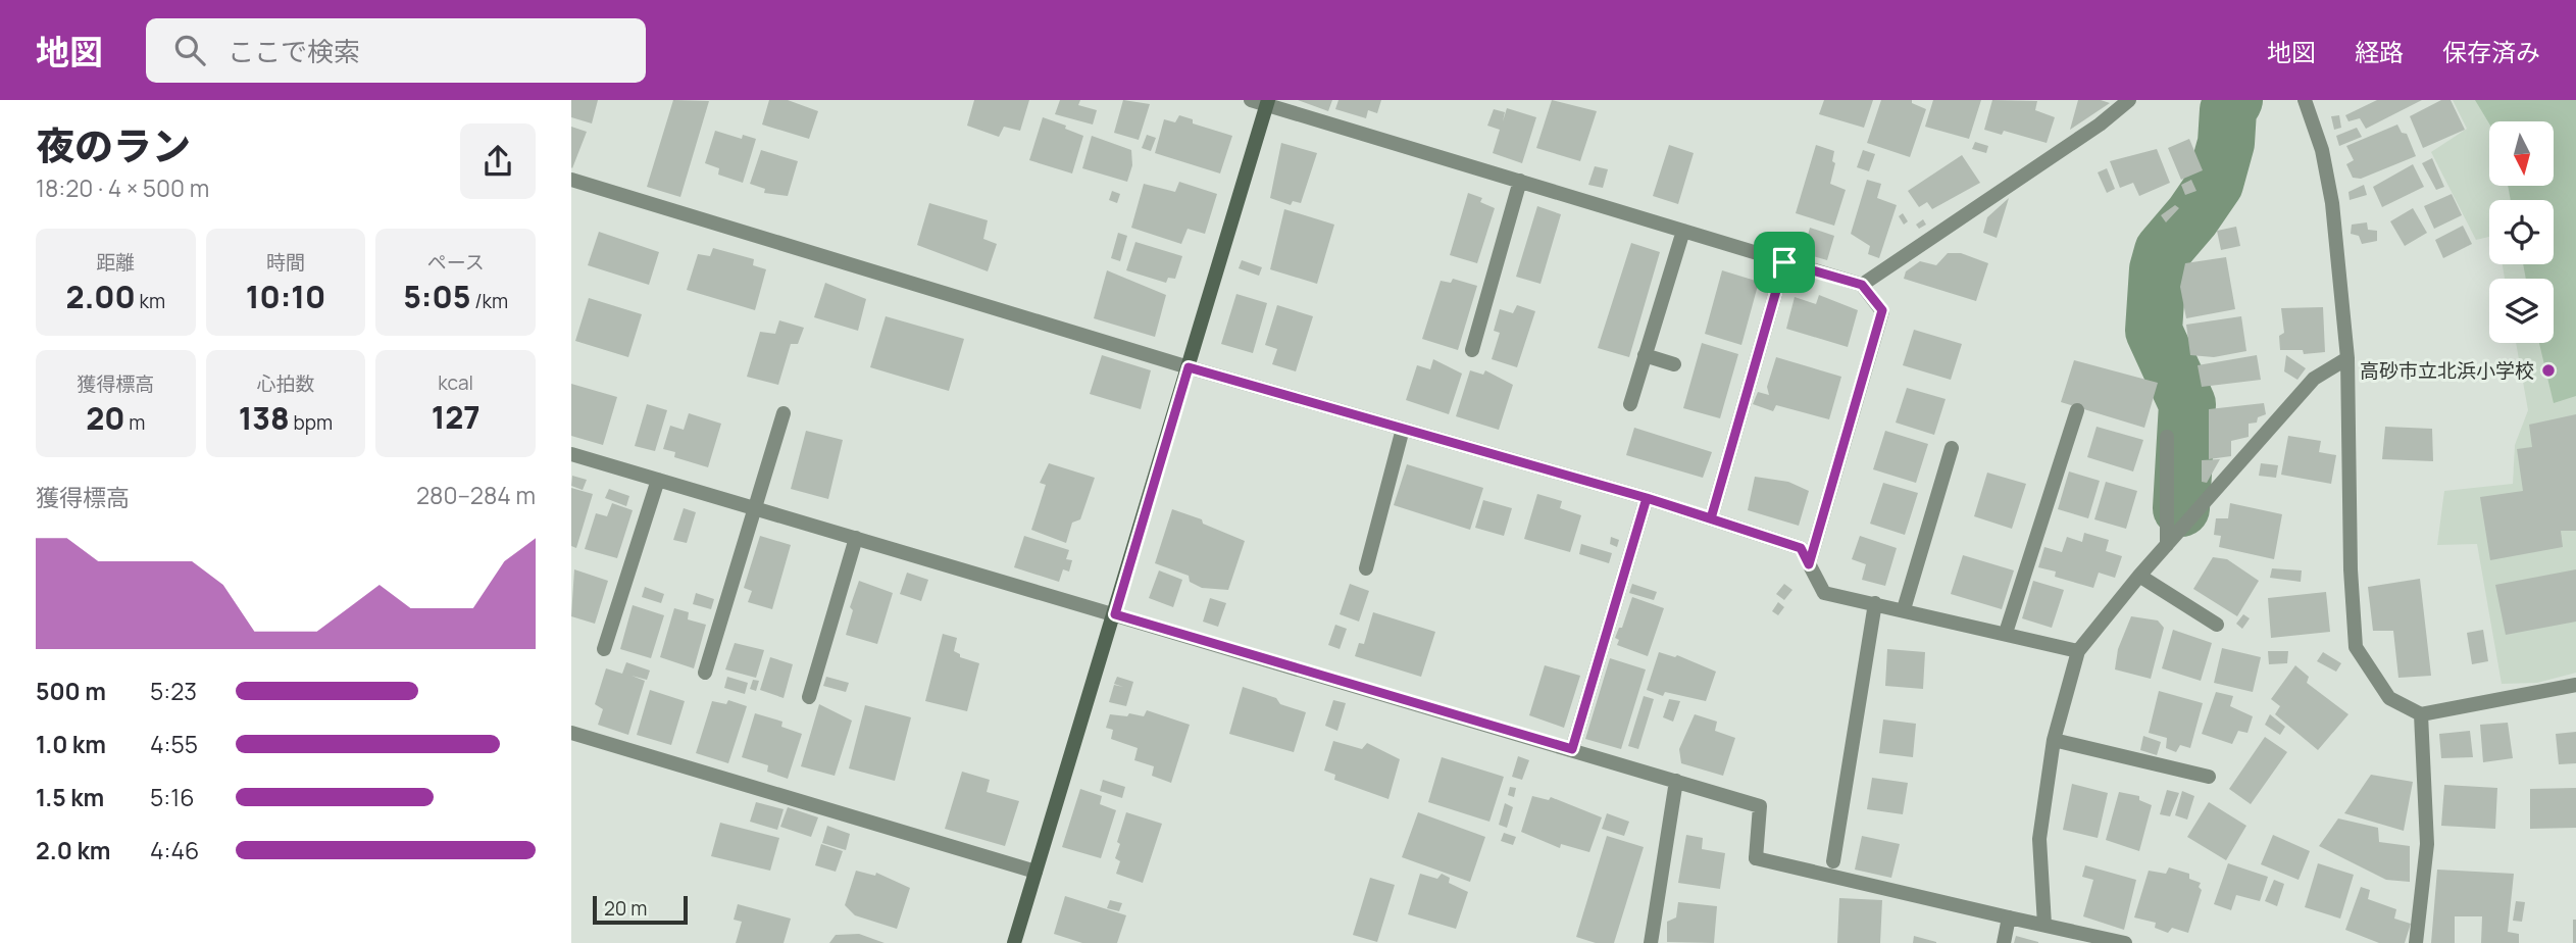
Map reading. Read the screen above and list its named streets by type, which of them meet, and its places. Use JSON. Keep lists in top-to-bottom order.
{
  "places": ["高砂市立北浜小学校"],
  "scale_bar": "20 m",
  "north": "bottom",
  "page": {
    "header": "地図",
    "search": "ここで検索",
    "nav": ["地図", "経路", "保存済み"],
    "heading": ["夜のラン", "18:20 · 4 × 500 m"],
    "stats": [
      ["距離", "2.00 km"],
      ["時間", "10:10"],
      ["ペース", "5:05 /km"],
      ["獲得標高", "20 m"],
      ["心拍数", "138 bpm"],
      ["kcal", "127"]
    ],
    "chart": ["獲得標高", "280–284 m"],
    "list": [
      {
        "name": "500 m",
        "note": "5:23"
      },
      {
        "name": "1.0 km",
        "note": "4:55"
      },
      {
        "name": "1.5 km",
        "note": "5:16"
      },
      {
        "name": "2.0 km",
        "note": "4:46"
      }
    ],
    "scale": "20 m"
  }
}
